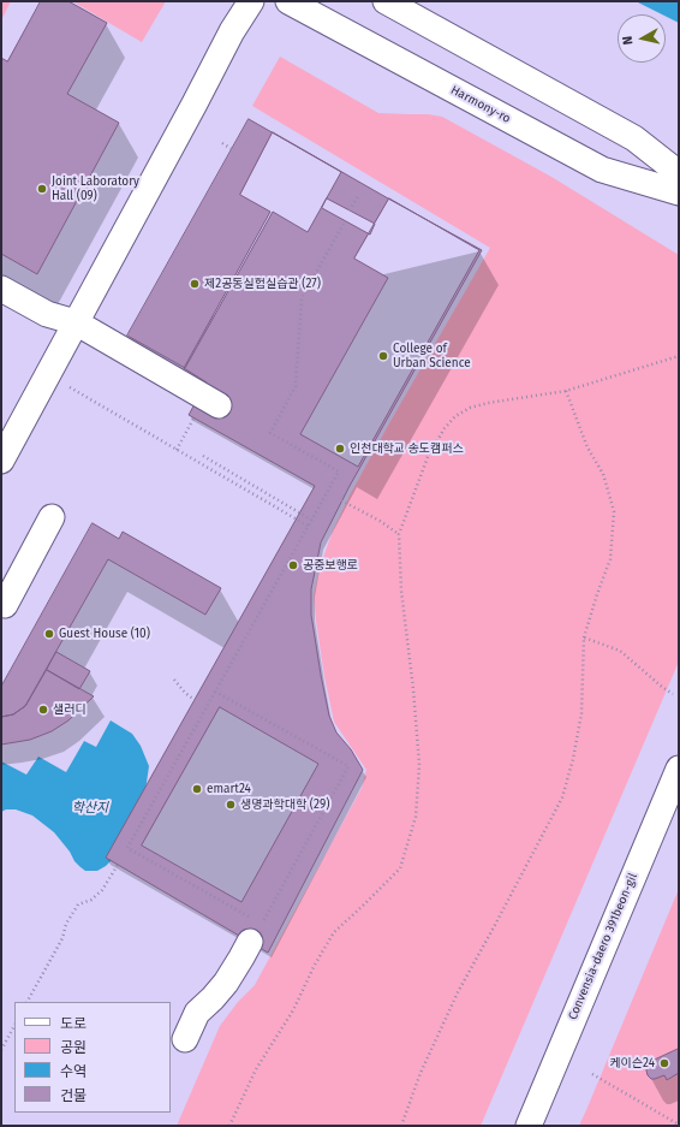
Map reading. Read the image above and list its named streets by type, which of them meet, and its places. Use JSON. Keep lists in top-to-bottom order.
{
  "streets": {
    "street": ["Harmony-ro", "Convensia-daero 391beon-gil"]
  },
  "water": ["학산지"],
  "places": [
    "Joint Laboratory Hall (09)",
    "제2공동실험실습관 (27)",
    "College of Urban Science",
    "인천대학교 송도캠퍼스",
    "공중보행로",
    "Guest House (10)",
    "샐러디",
    "emart24",
    "생명과학대학 (29)",
    "케이슨24"
  ],
  "legend": [
    "도로",
    "공원",
    "수역",
    "건물"
  ],
  "north": "left"
}
